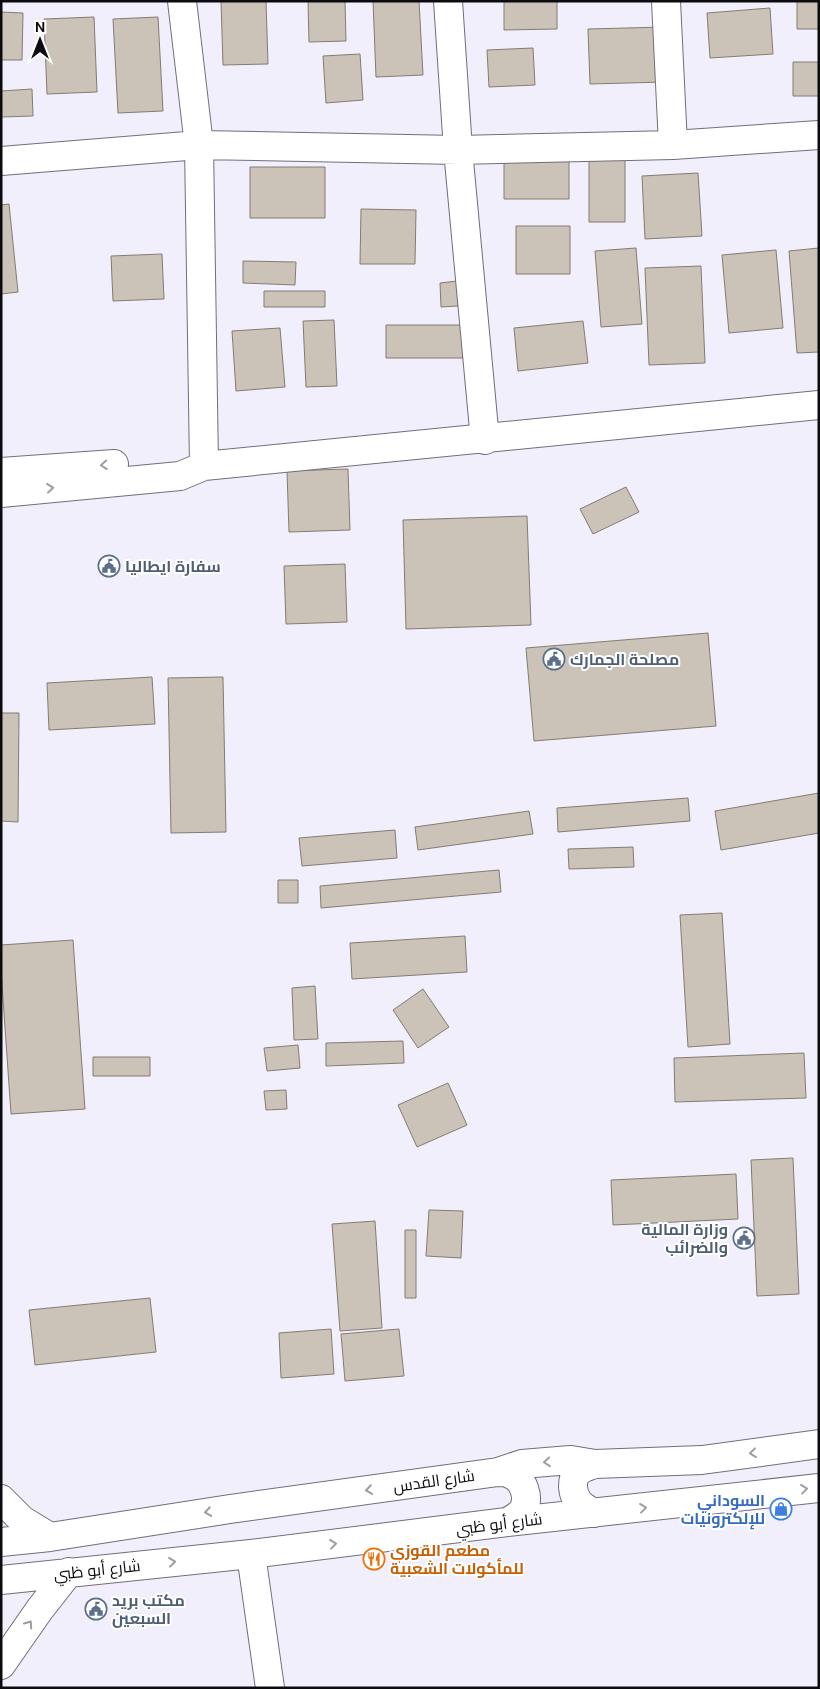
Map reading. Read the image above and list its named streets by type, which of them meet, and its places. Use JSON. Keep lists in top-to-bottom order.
{
  "streets": {
    "street": ["شارع القدس", "شارع أبو ظبي"]
  },
  "one_way": ["شارع القدس", "شارع أبو ظبي"],
  "places": {
    "public building": [
      "سفارة ايطاليا",
      "مصلحة الجمارك",
      "وزارة المالية والضرائب",
      "مكتب بريد السبعين"
    ],
    "shop": ["السوداني للإلكترونيات"],
    "restaurant": ["مطعم القوزي للمأكولات الشعبية"]
  },
  "north": "top"
}
